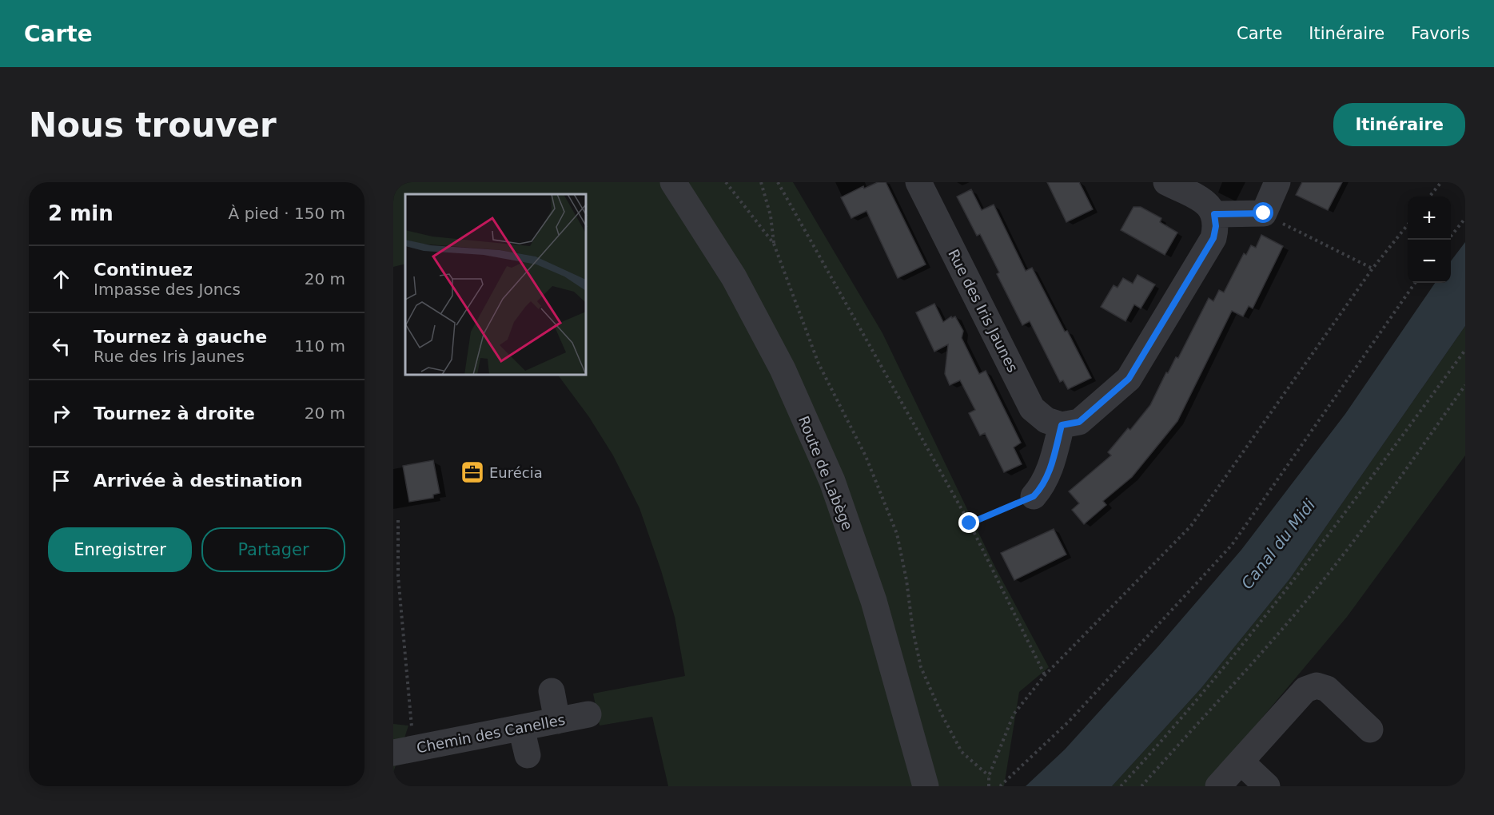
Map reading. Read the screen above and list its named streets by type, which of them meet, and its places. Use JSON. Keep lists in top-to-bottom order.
{
  "streets": {
    "street": ["Rue des Iris Jaunes", "Route de Labège", "Chemin des Canelles"]
  },
  "water": ["Canal du Midi"],
  "places": {
    "office": ["Eurécia"]
  },
  "page": {
    "header": "Carte",
    "nav": ["Carte", "Itinéraire", "Favoris"],
    "buttons": [
      "Itinéraire",
      ["Enregistrer", "Partager"]
    ],
    "title": "Nous trouver",
    "heading": ["2 min", "À pied · 150 m"],
    "map_buttons": ["+", "−"],
    "list": [
      ["Continuez", "Impasse des Joncs", "20 m"],
      ["Tournez à gauche", "Rue des Iris Jaunes", "110 m"],
      ["Tournez à droite", "20 m"],
      "Arrivée à destination"
    ]
  }
}
